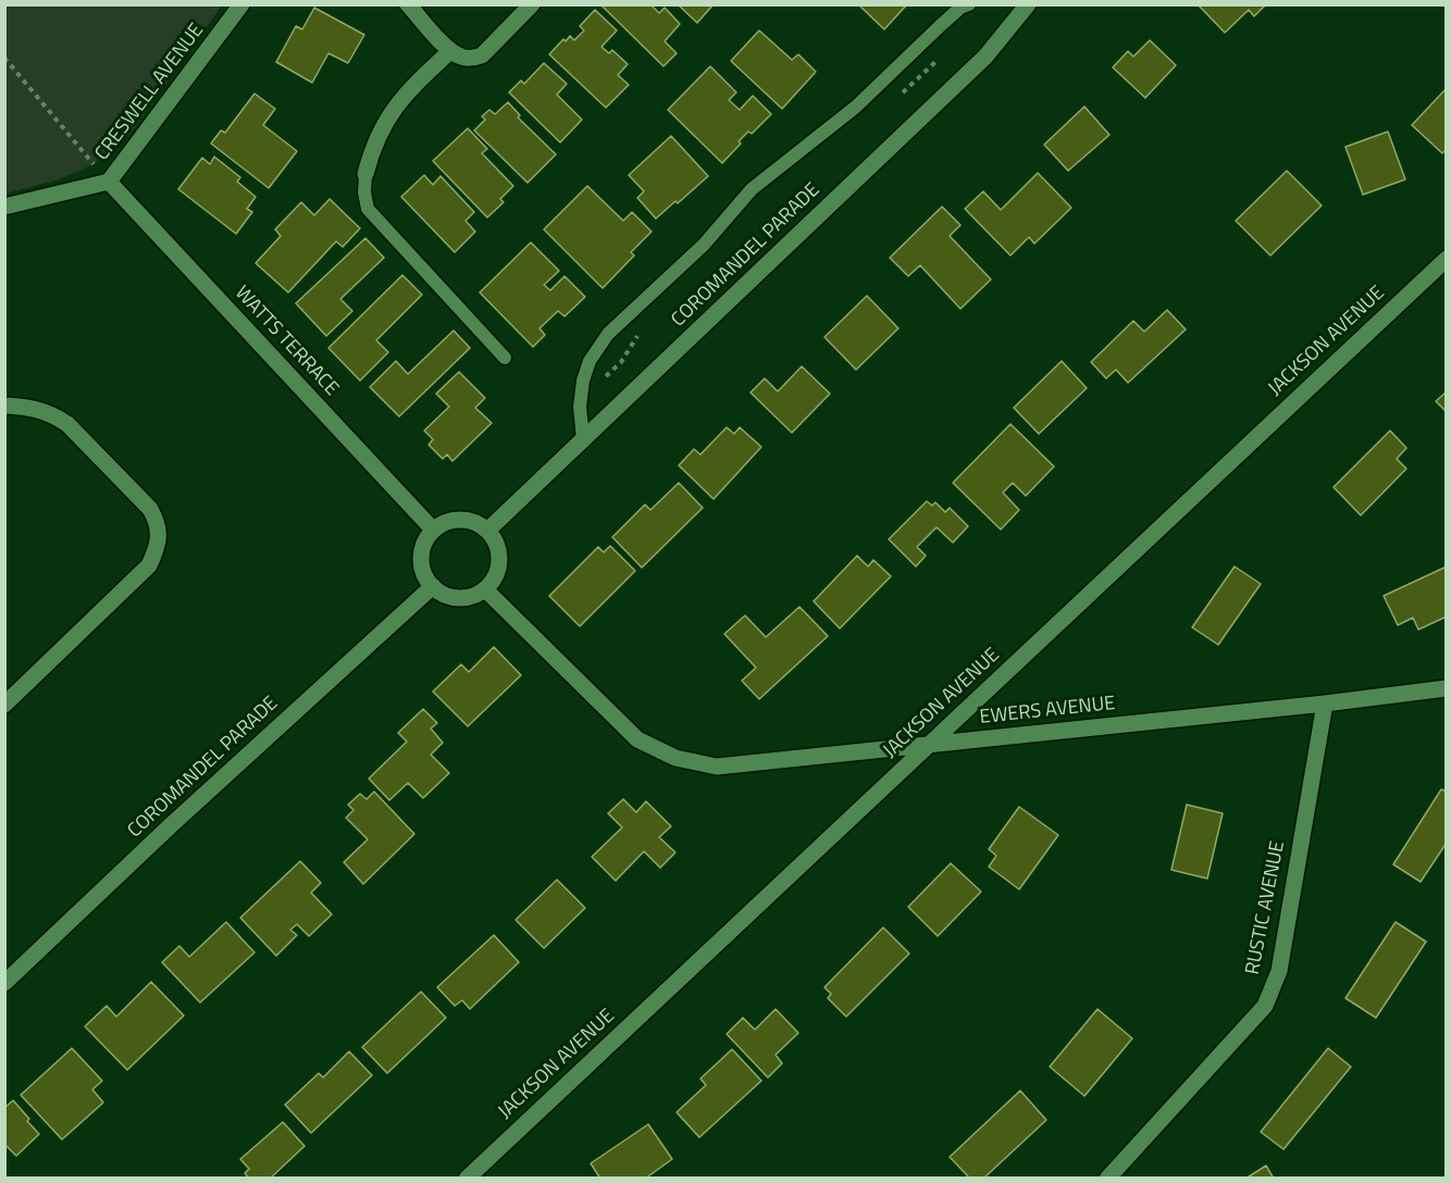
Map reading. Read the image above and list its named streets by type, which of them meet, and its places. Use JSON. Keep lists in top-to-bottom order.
{
  "streets": {
    "street": [
      "CRESWELL AVENUE",
      "COROMANDEL PARADE",
      "WATTS TERRACE",
      "JACKSON AVENUE",
      "EWERS AVENUE",
      "RUSTIC AVENUE"
    ]
  },
  "crossings": [
    ["CRESWELL AVENUE", "WATTS TERRACE"],
    ["COROMANDEL PARADE", "WATTS TERRACE"],
    ["COROMANDEL PARADE", "EWERS AVENUE"],
    ["WATTS TERRACE", "EWERS AVENUE"],
    ["JACKSON AVENUE", "EWERS AVENUE"],
    ["EWERS AVENUE", "RUSTIC AVENUE"]
  ]
}
